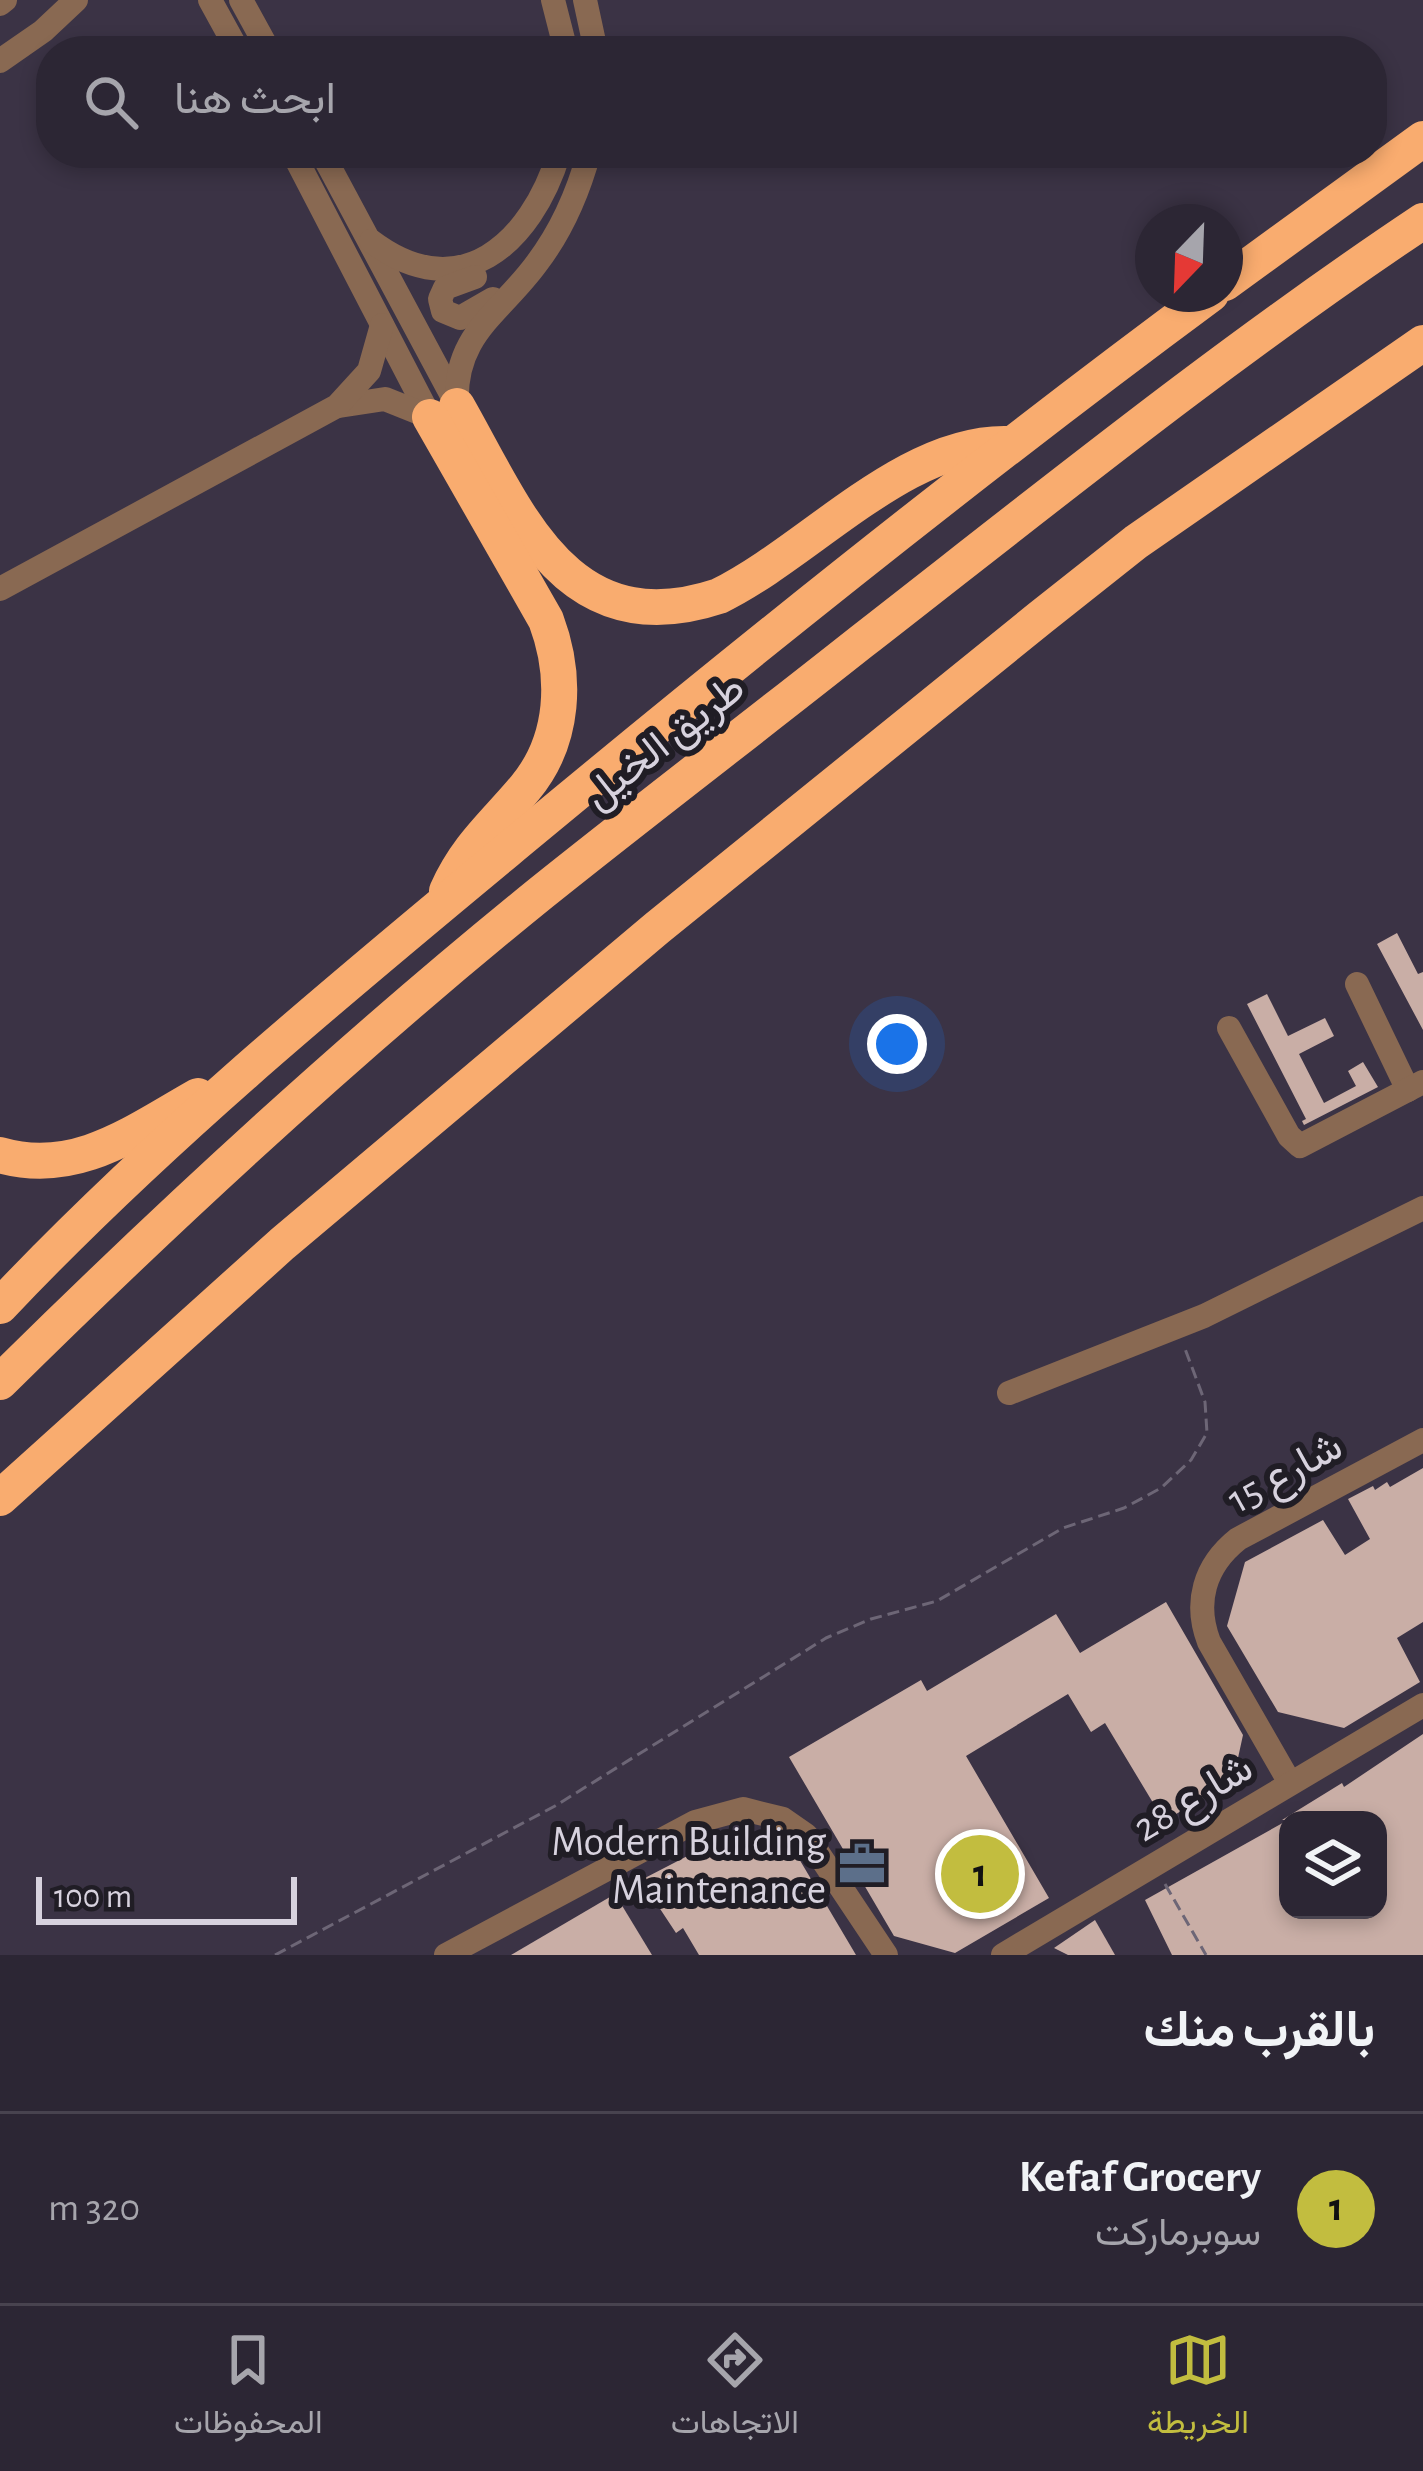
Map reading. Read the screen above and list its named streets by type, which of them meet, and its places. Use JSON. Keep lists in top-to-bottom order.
{
  "streets": {
    "highway": ["طريق الخيل"],
    "street": ["شارع 15", "شارع 28"]
  },
  "crossings": [
    ["شارع 15", "شارع 28"]
  ],
  "places": {
    "office": ["Modern Building Maintenance"]
  },
  "scale_bar": "100 m",
  "north": "bottom left",
  "page": {
    "search": "ابحث هنا",
    "pins": "1",
    "scale": "100 m",
    "heading": "بالقرب منك",
    "list": [
      {
        "mark": "1",
        "name": "Kefaf Grocery",
        "note": "سوبرماركت",
        "value": "320 m"
      }
    ],
    "nav": ["الخريطة", "الاتجاهات", "المحفوظات"]
  }
}
